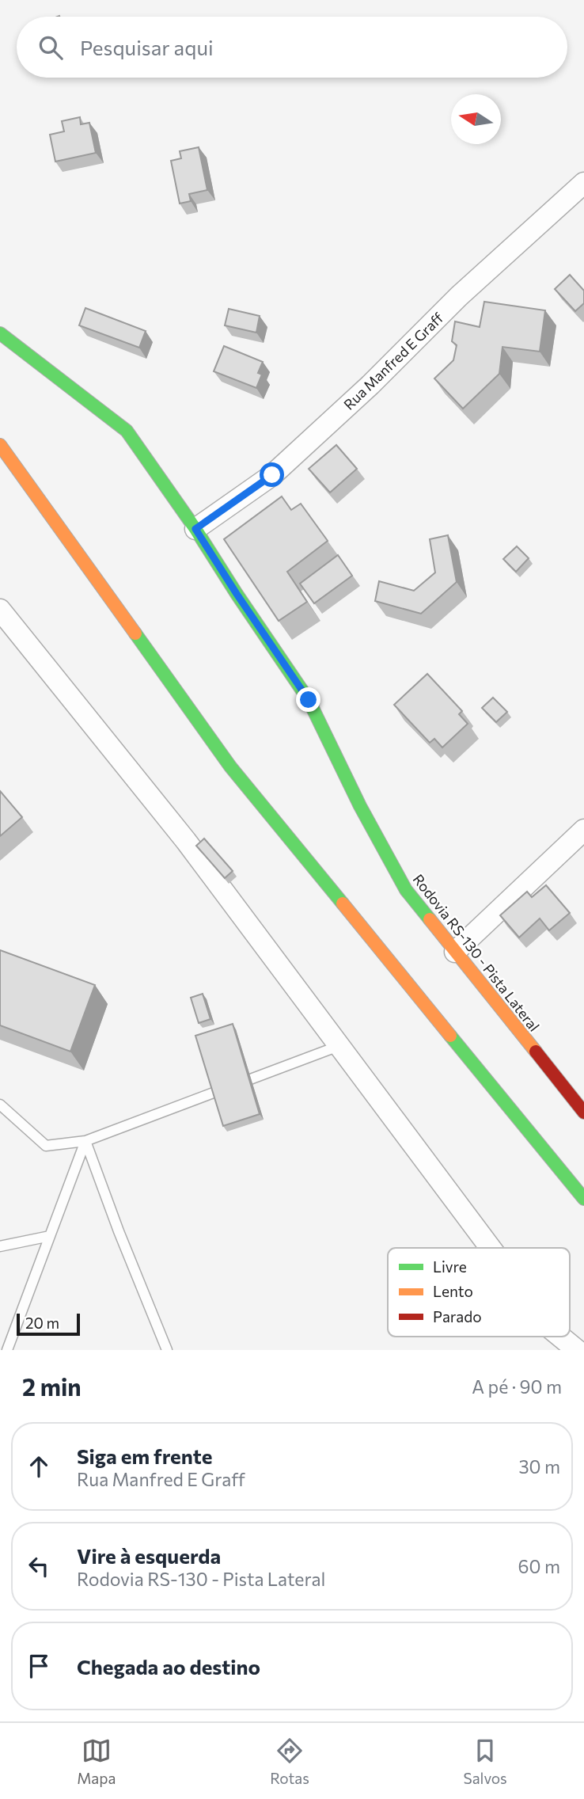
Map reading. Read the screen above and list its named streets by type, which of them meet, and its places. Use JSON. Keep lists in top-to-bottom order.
{
  "streets": {
    "street": ["Rua Manfred E Graff", "Rodovia RS-130 - Pista Lateral"]
  },
  "crossings": [
    ["Rua Manfred E Graff", "Rodovia RS-130 - Pista Lateral"]
  ],
  "legend": ["Livre", "Lento", "Parado"],
  "scale_bar": "20 m",
  "north": "left",
  "page": {
    "search": "Pesquisar aqui",
    "scale": "20 m",
    "heading": ["2 min", "A pé · 90 m"],
    "list": [
      ["Siga em frente", "Rua Manfred E Graff", "30 m"],
      ["Vire à esquerda", "Rodovia RS-130 - Pista Lateral", "60 m"],
      "Chegada ao destino"
    ],
    "nav": ["Mapa", "Rotas", "Salvos"]
  }
}
